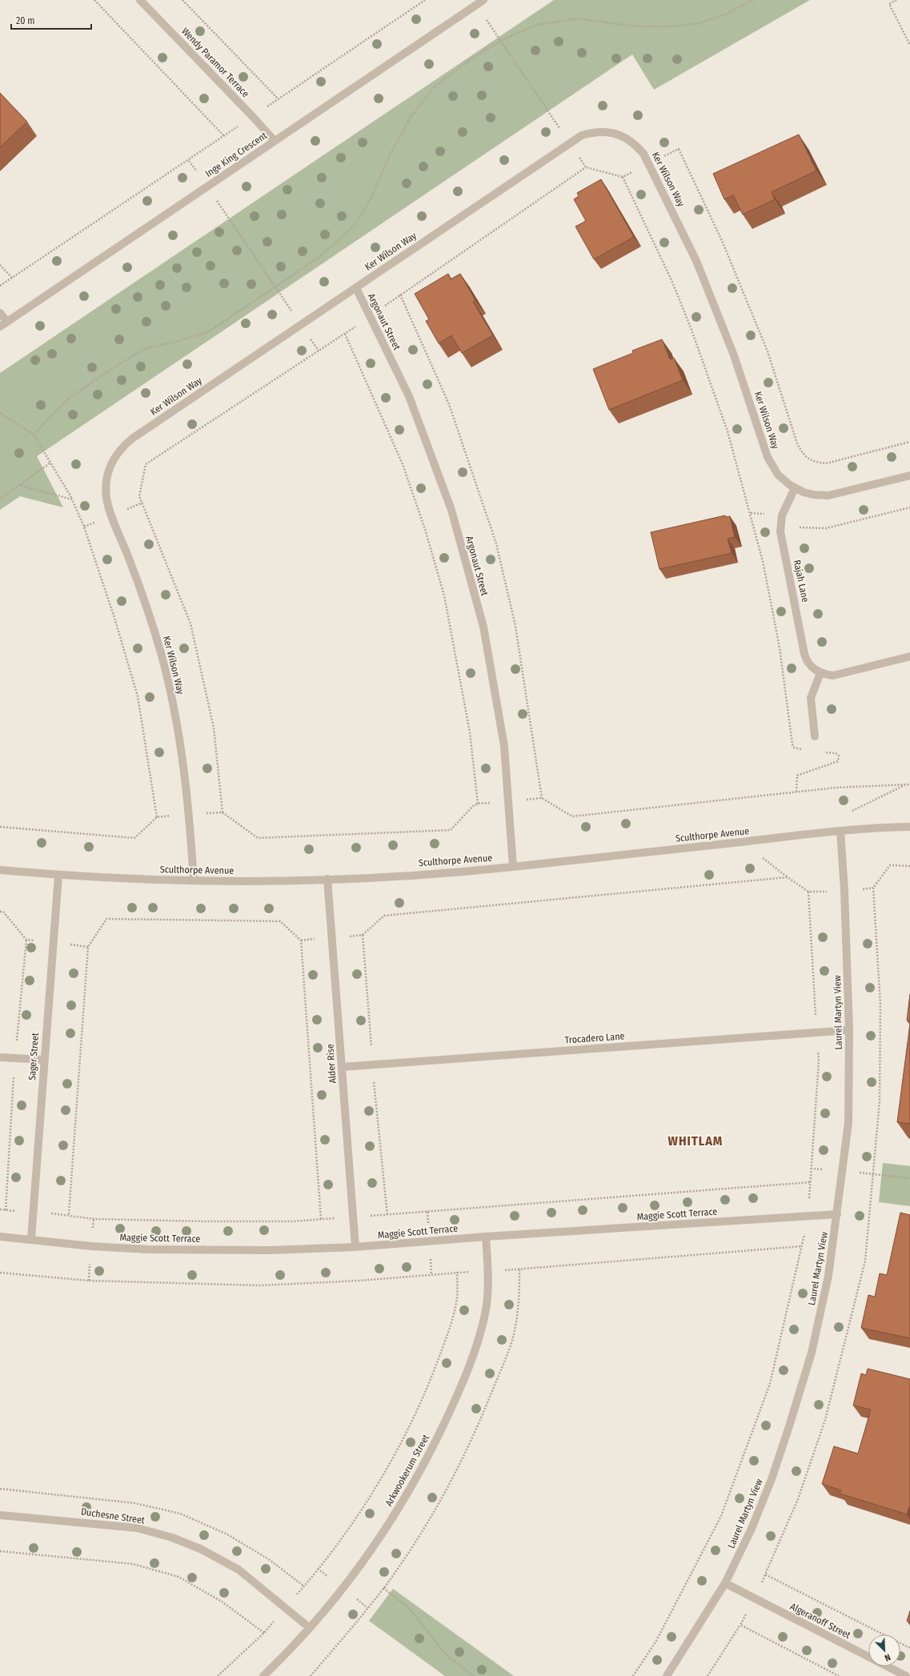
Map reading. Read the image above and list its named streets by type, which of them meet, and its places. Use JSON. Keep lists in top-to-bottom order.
{
  "streets": {
    "street": [
      "Wendy Paramor Terrace",
      "Inge King Crescent",
      "Ker Wilson Way",
      "Argonaut Street",
      "Rajah Lane",
      "Sculthorpe Avenue",
      "Laurel Martyn View",
      "Trocadero Lane",
      "Sager Street",
      "Alder Rise",
      "Maggie Scott Terrace",
      "Arkwookerum Street",
      "Duchesne Street",
      "Algeranoff Street"
    ]
  },
  "crossings": [
    ["Wendy Paramor Terrace", "Inge King Crescent"],
    ["Ker Wilson Way", "Argonaut Street"],
    ["Ker Wilson Way", "Rajah Lane"],
    ["Ker Wilson Way", "Sculthorpe Avenue"],
    ["Argonaut Street", "Sculthorpe Avenue"],
    ["Sculthorpe Avenue", "Laurel Martyn View"],
    ["Sculthorpe Avenue", "Sager Street"],
    ["Sculthorpe Avenue", "Alder Rise"],
    ["Laurel Martyn View", "Trocadero Lane"],
    ["Laurel Martyn View", "Maggie Scott Terrace"],
    ["Laurel Martyn View", "Algeranoff Street"],
    ["Trocadero Lane", "Alder Rise"],
    ["Sager Street", "Maggie Scott Terrace"],
    ["Alder Rise", "Maggie Scott Terrace"],
    ["Maggie Scott Terrace", "Arkwookerum Street"],
    ["Arkwookerum Street", "Duchesne Street"]
  ],
  "districts": ["WHITLAM"],
  "scale_bar": "20 m",
  "north": "bottom right"
}
